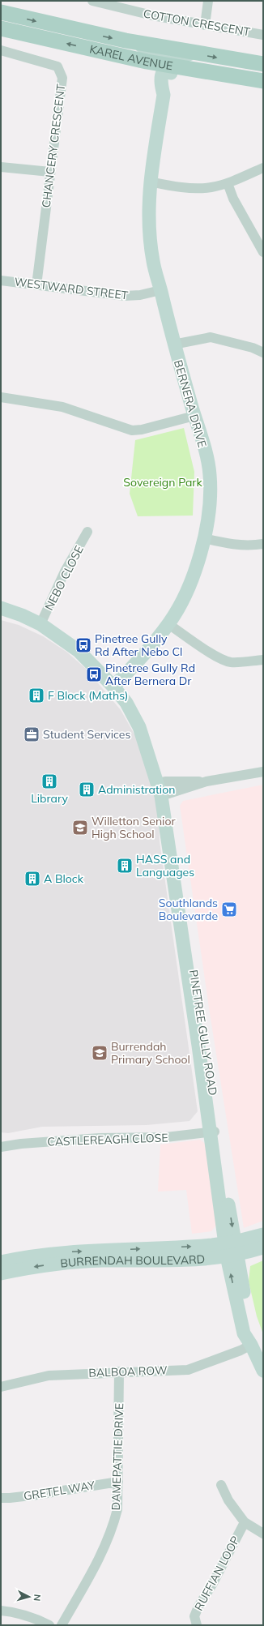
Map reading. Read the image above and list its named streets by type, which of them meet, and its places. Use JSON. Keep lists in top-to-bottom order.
{
  "streets": {
    "main road": [
      "KAREL AVENUE",
      "BERNERA DRIVE",
      "PINETREE GULLY ROAD",
      "BURRENDAH BOULEVARD"
    ],
    "street": [
      "COTTON CRESCENT",
      "CHANCERY CRESCENT",
      "WESTWARD STREET",
      "NEBO CLOSE",
      "CASTLEREAGH CLOSE",
      "BALBOA ROW",
      "DAMEPATTIE DRIVE",
      "GRETEL WAY",
      "RUFFIAN LOOP"
    ]
  },
  "crossings": [
    ["KAREL AVENUE", "BERNERA DRIVE"],
    ["CHANCERY CRESCENT", "WESTWARD STREET"],
    ["WESTWARD STREET", "BERNERA DRIVE"],
    ["BERNERA DRIVE", "PINETREE GULLY ROAD"],
    ["NEBO CLOSE", "PINETREE GULLY ROAD"],
    ["PINETREE GULLY ROAD", "CASTLEREAGH CLOSE"],
    ["PINETREE GULLY ROAD", "BURRENDAH BOULEVARD"],
    ["PINETREE GULLY ROAD", "BALBOA ROW"],
    ["BALBOA ROW", "DAMEPATTIE DRIVE"],
    ["DAMEPATTIE DRIVE", "GRETEL WAY"]
  ],
  "parks": ["Sovereign Park"],
  "places": {
    "bus stop": ["Pinetree Gully Rd After Nebo Cl", "Pinetree Gully Rd After Bernera Dr"],
    "building": [
      "F Block (Maths)",
      "Library",
      "Administration",
      "HASS and Languages",
      "A Block"
    ],
    "office": ["Student Services"],
    "school or university": ["Willetton Senior High School", "Burrendah Primary School"],
    "supermarket": ["Southlands Boulevarde"]
  },
  "north": "right"
}
